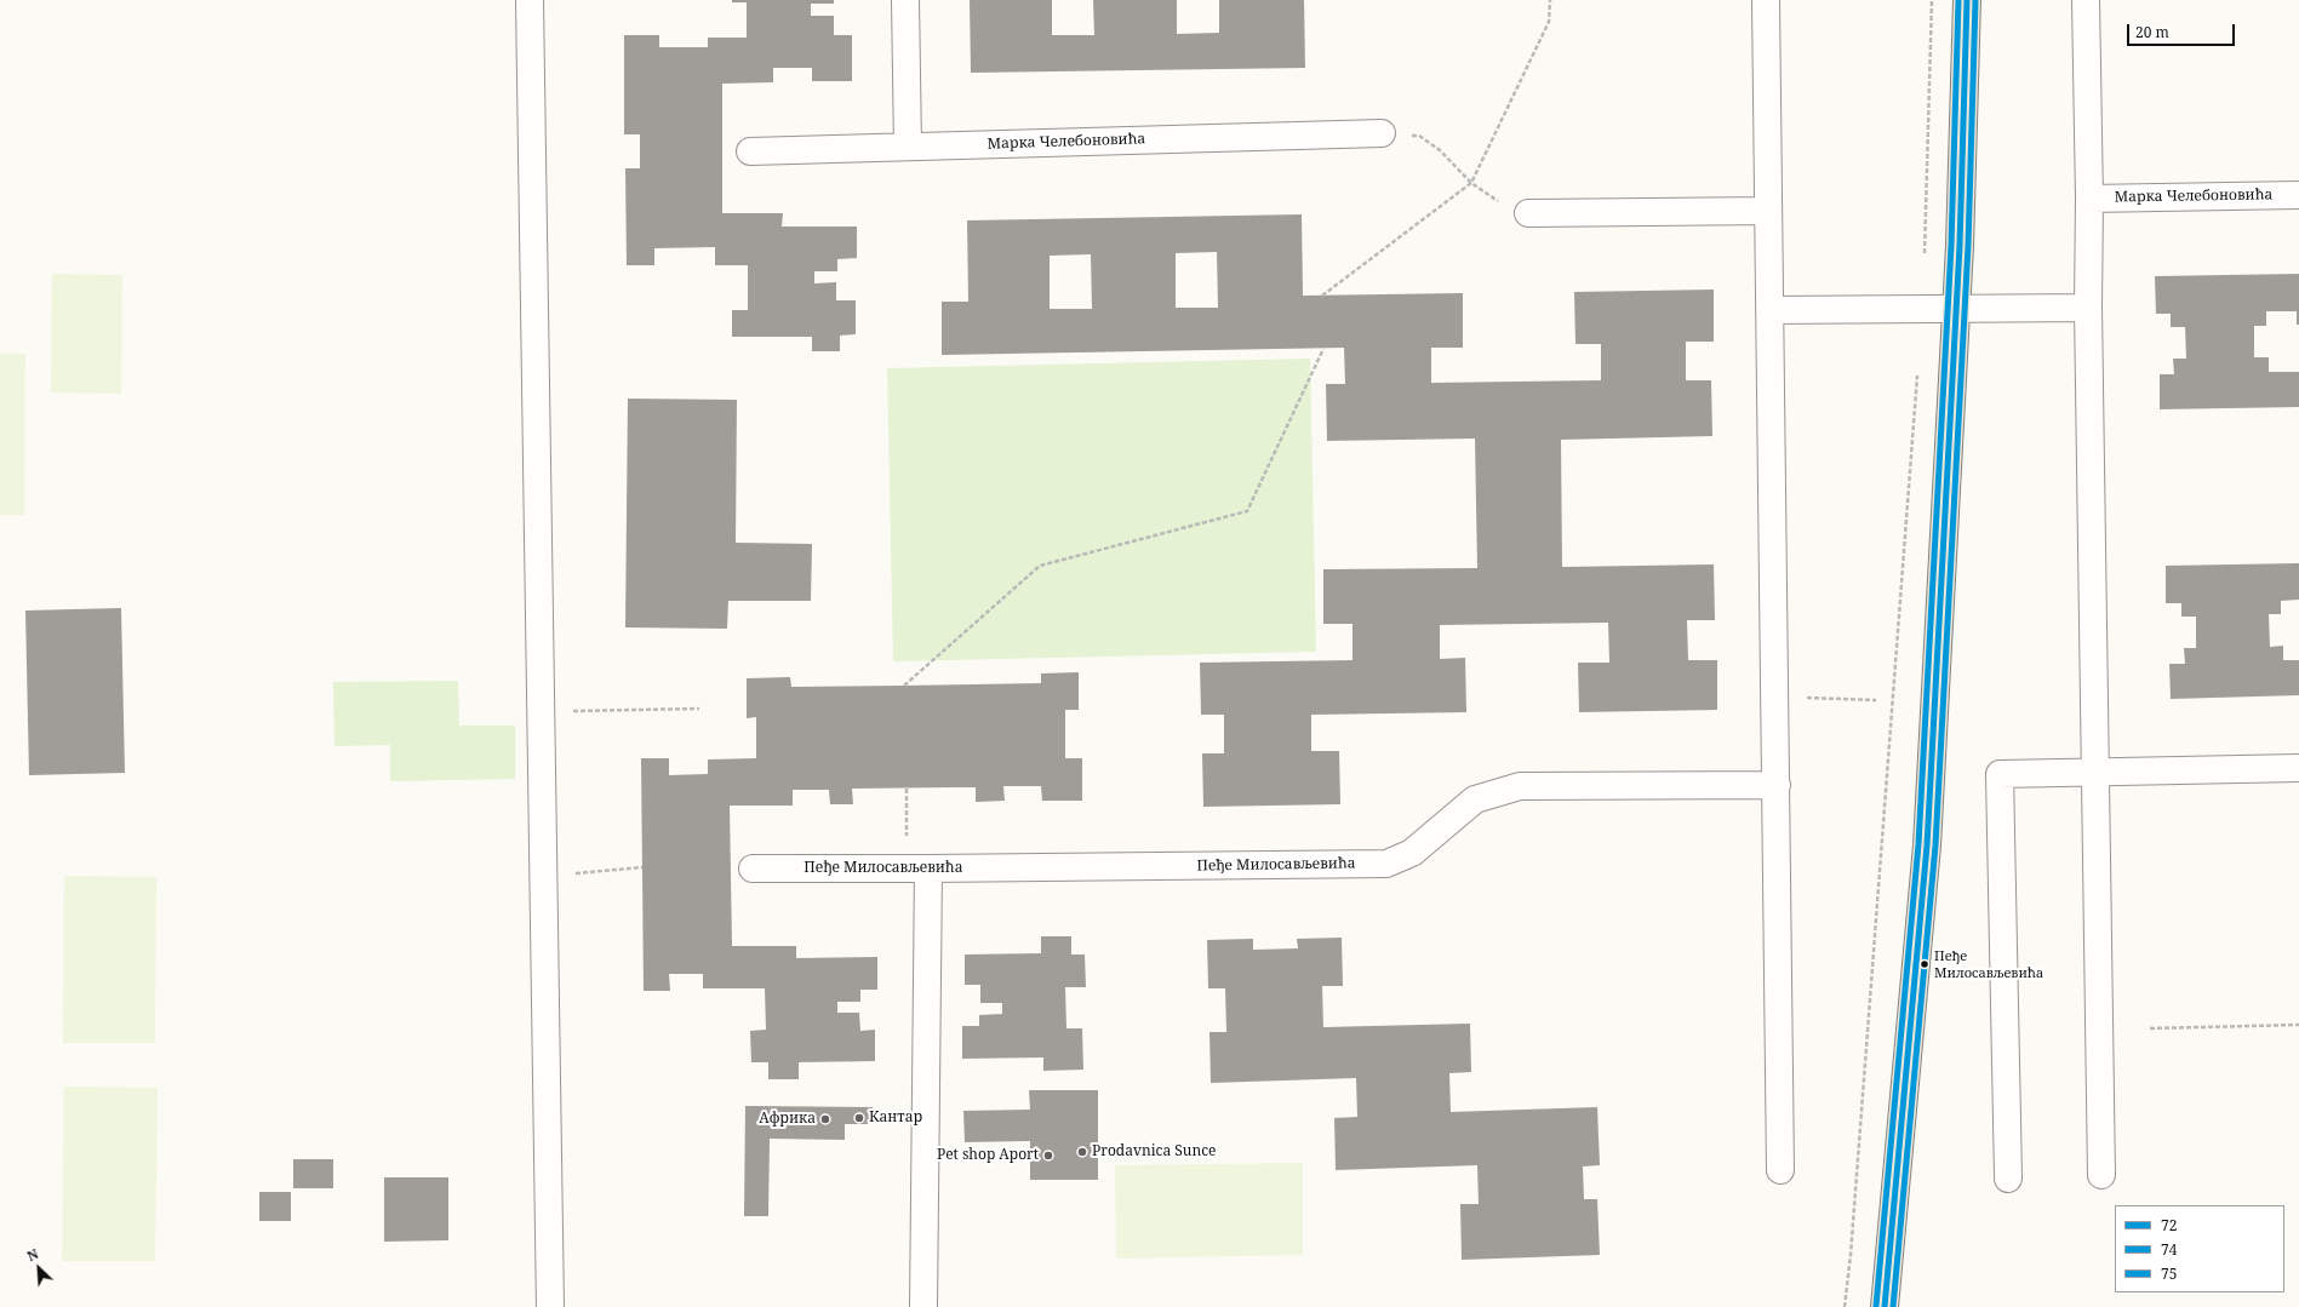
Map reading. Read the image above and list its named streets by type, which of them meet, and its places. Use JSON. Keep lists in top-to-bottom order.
{
  "streets": {
    "street": ["Марка Челебоновића", "Пеђе Милосављевића"]
  },
  "places": [
    "Пеђе Милосављевића",
    "Кантар",
    "Африка",
    "Prodavnica Sunce",
    "Pet shop Aport"
  ],
  "lines": ["transit line 72", "transit line 74", "transit line 75"],
  "legend": ["72", "74", "75"],
  "scale_bar": "20 m",
  "north": "top left"
}
